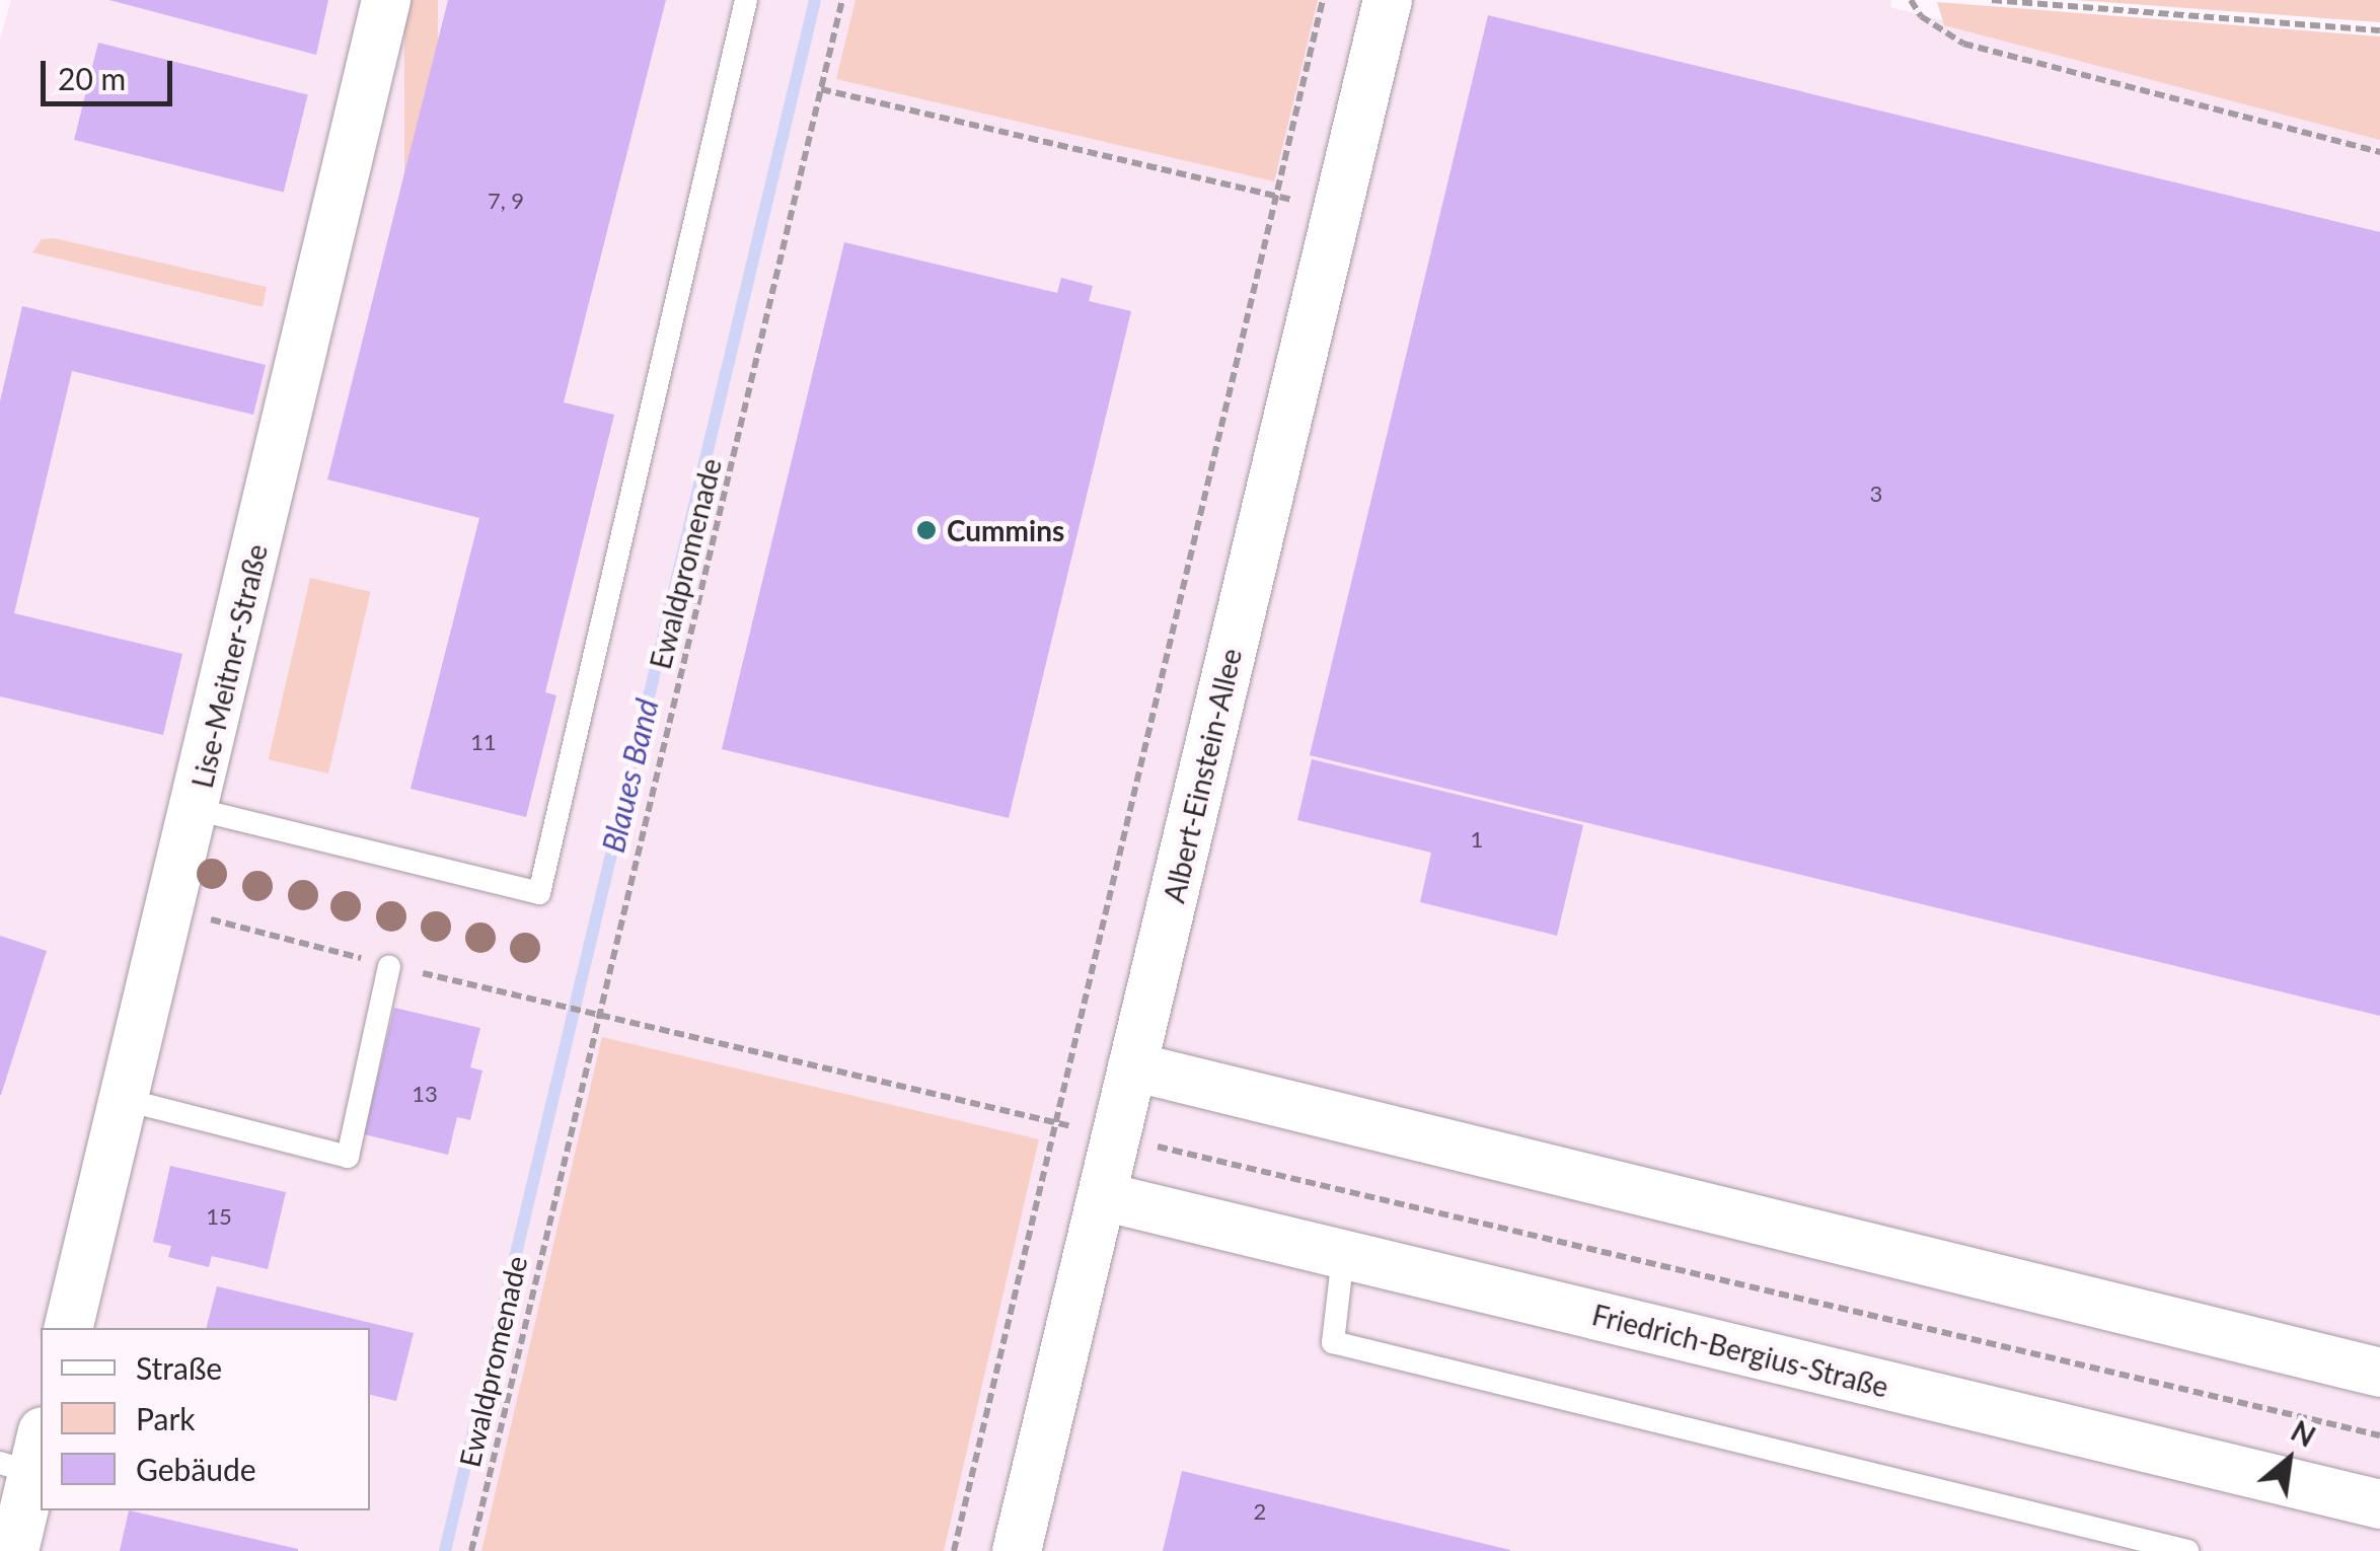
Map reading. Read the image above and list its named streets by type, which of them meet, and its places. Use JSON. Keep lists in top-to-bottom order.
{
  "streets": {
    "street": ["Lise-Meitner-Straße", "Albert-Einstein-Allee", "Friedrich-Bergius-Straße"],
    "path": ["Ewaldpromenade"]
  },
  "crossings": [
    ["Albert-Einstein-Allee", "Friedrich-Bergius-Straße"]
  ],
  "water": ["Blaues Band"],
  "places": ["Cummins"],
  "house_numbers": [
    "7, 9",
    "3",
    "11",
    "1",
    "13",
    "15",
    "2"
  ],
  "legend": ["Straße", "Park", "Gebäude"],
  "scale_bar": "20 m",
  "north": "top right"
}
